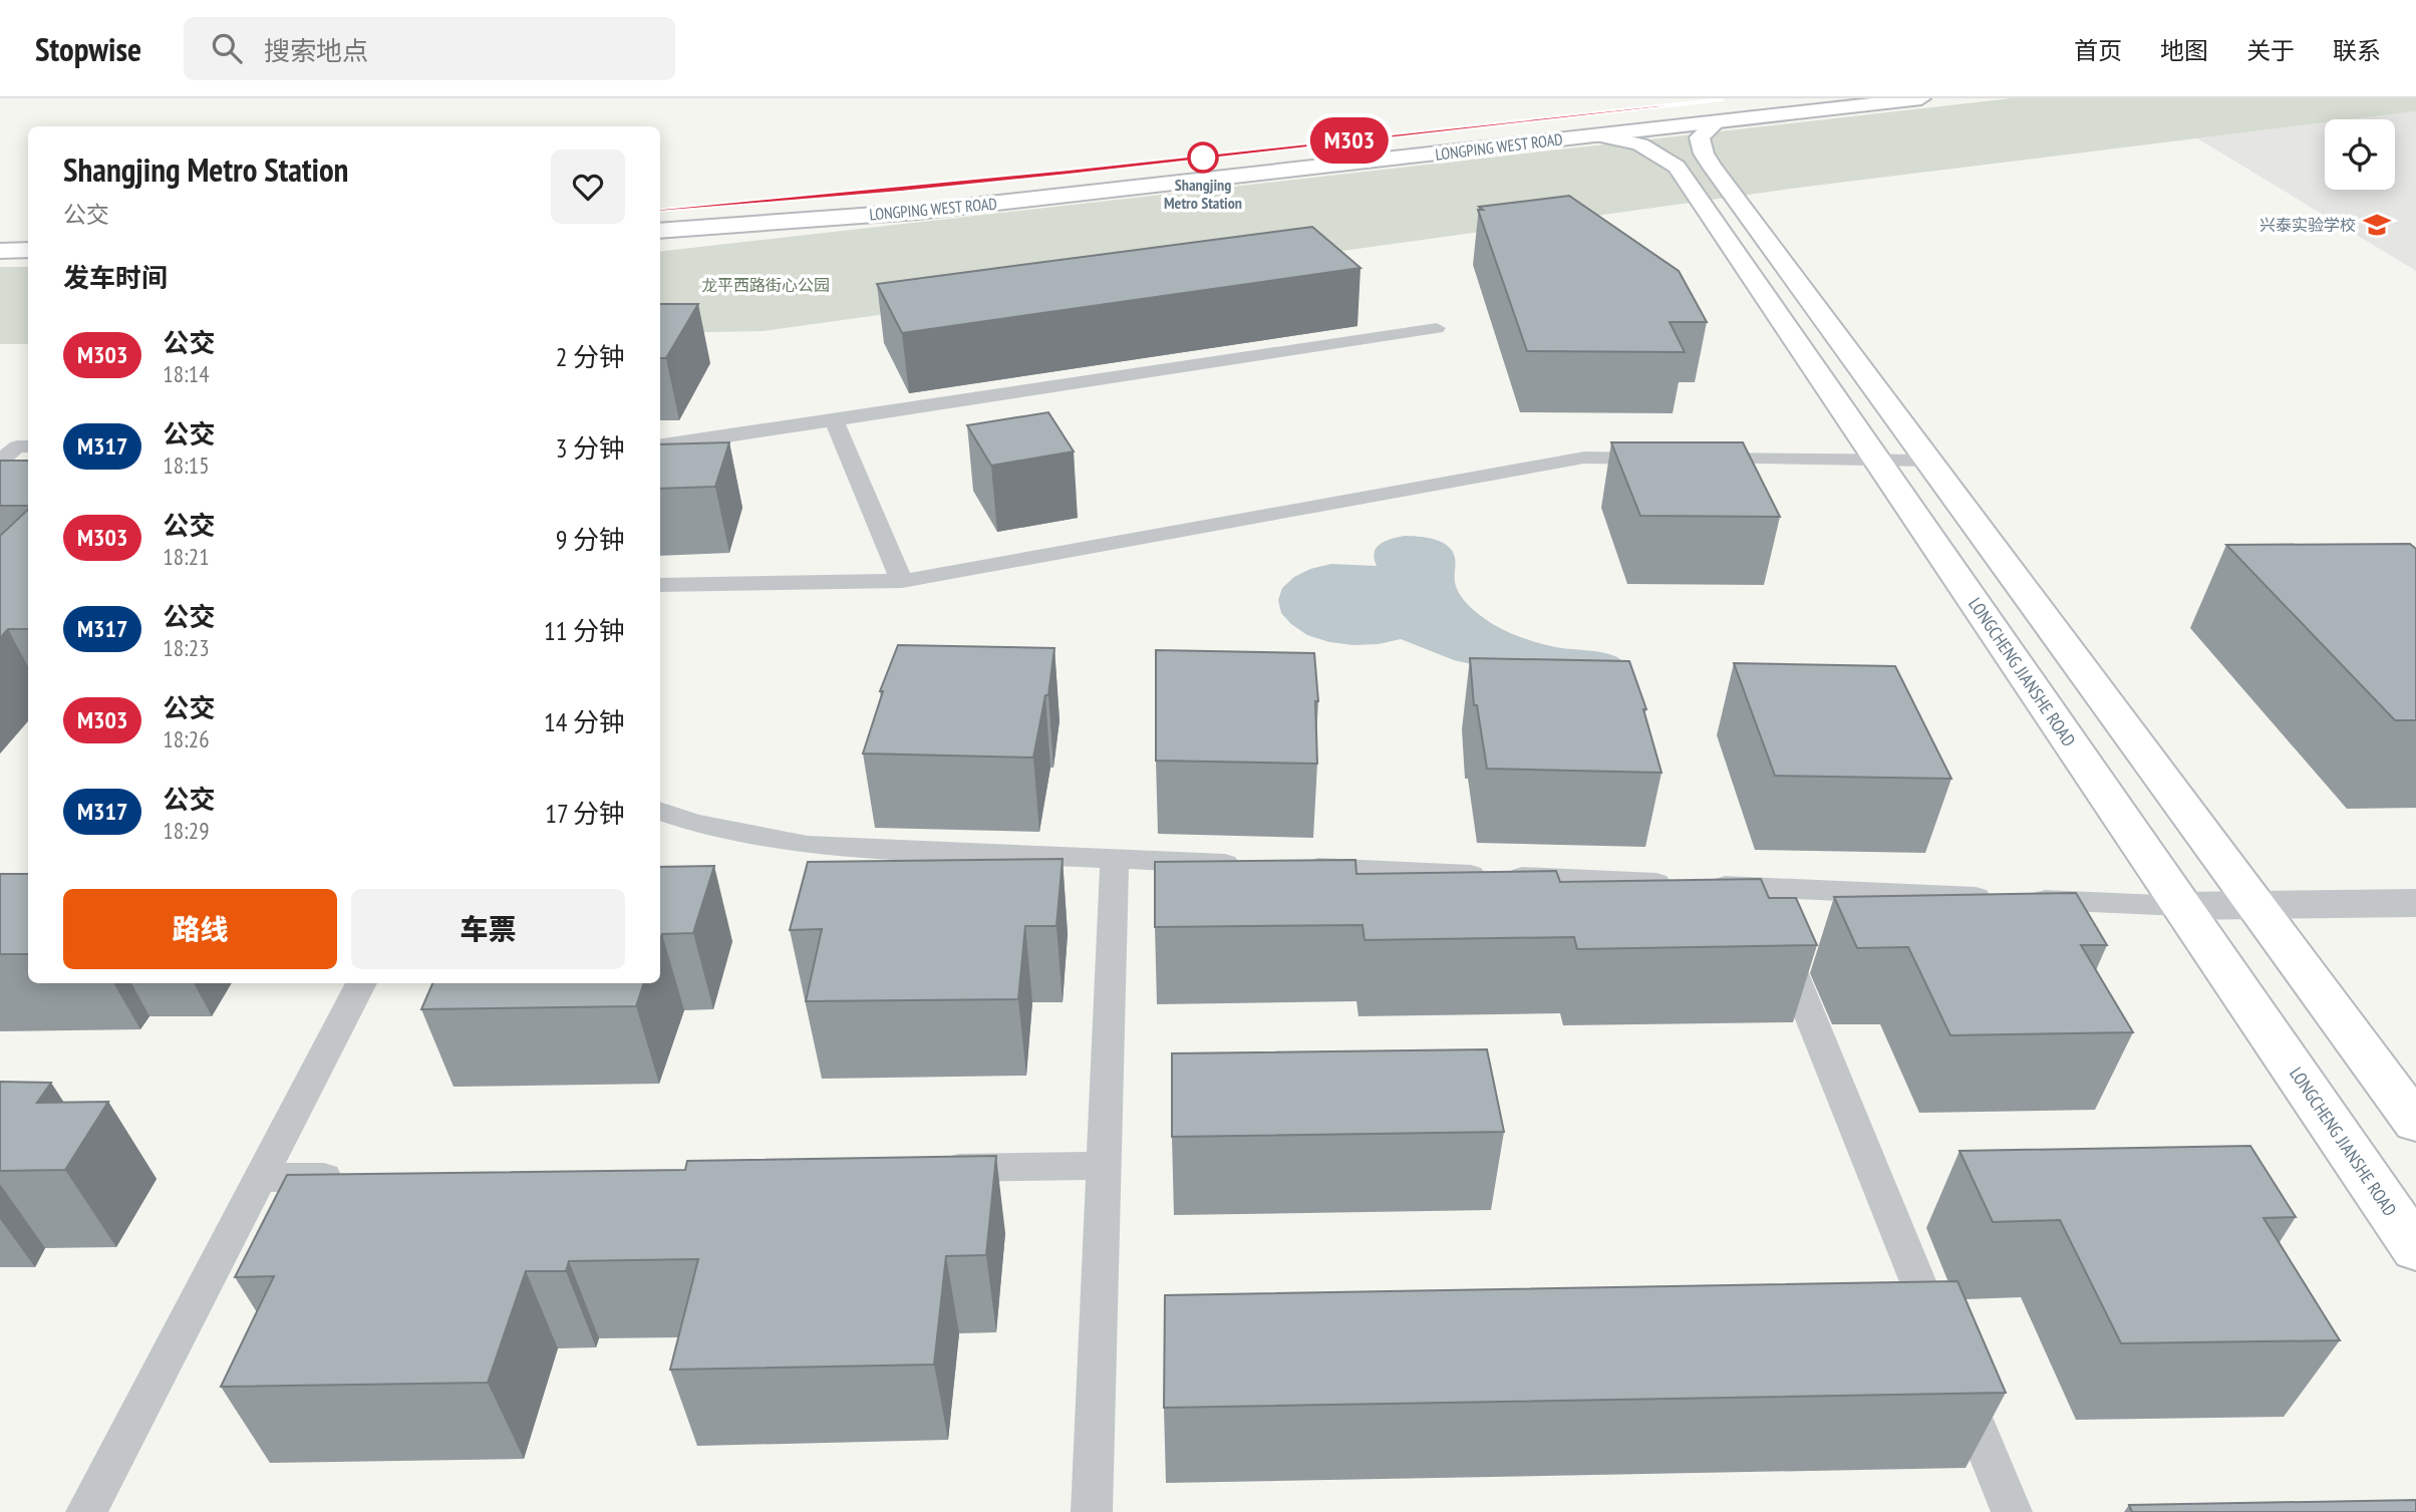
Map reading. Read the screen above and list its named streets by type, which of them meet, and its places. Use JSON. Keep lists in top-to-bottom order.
{
  "streets": {
    "street": ["LONGPING WEST ROAD", "LONGCHENG JIANSHE ROAD"]
  },
  "crossings": [
    ["LONGPING WEST ROAD", "LONGCHENG JIANSHE ROAD"]
  ],
  "parks": ["龙平西路街心公园"],
  "places": {
    "other": ["Shangjing Metro Station"],
    "school or university": ["兴泰实验学校"]
  },
  "lines": ["bus line M303"],
  "page": {
    "header": "Stopwise",
    "search": "搜索地点",
    "nav": [
      "首页",
      "地图",
      "关于",
      "联系"
    ],
    "on_map": "M303",
    "heading": [
      ["Shangjing Metro Station", "公交"],
      "发车时间"
    ],
    "list": [
      {
        "mark": "M303",
        "name": "公交",
        "note": "18:14",
        "value": "2 分钟"
      },
      {
        "mark": "M317",
        "name": "公交",
        "note": "18:15",
        "value": "3 分钟"
      },
      {
        "mark": "M303",
        "name": "公交",
        "note": "18:21",
        "value": "9 分钟"
      },
      {
        "mark": "M317",
        "name": "公交",
        "note": "18:23",
        "value": "11 分钟"
      },
      {
        "mark": "M303",
        "name": "公交",
        "note": "18:26",
        "value": "14 分钟"
      },
      {
        "mark": "M317",
        "name": "公交",
        "note": "18:29",
        "value": "17 分钟"
      }
    ],
    "buttons": ["路线", "车票"]
  }
}
